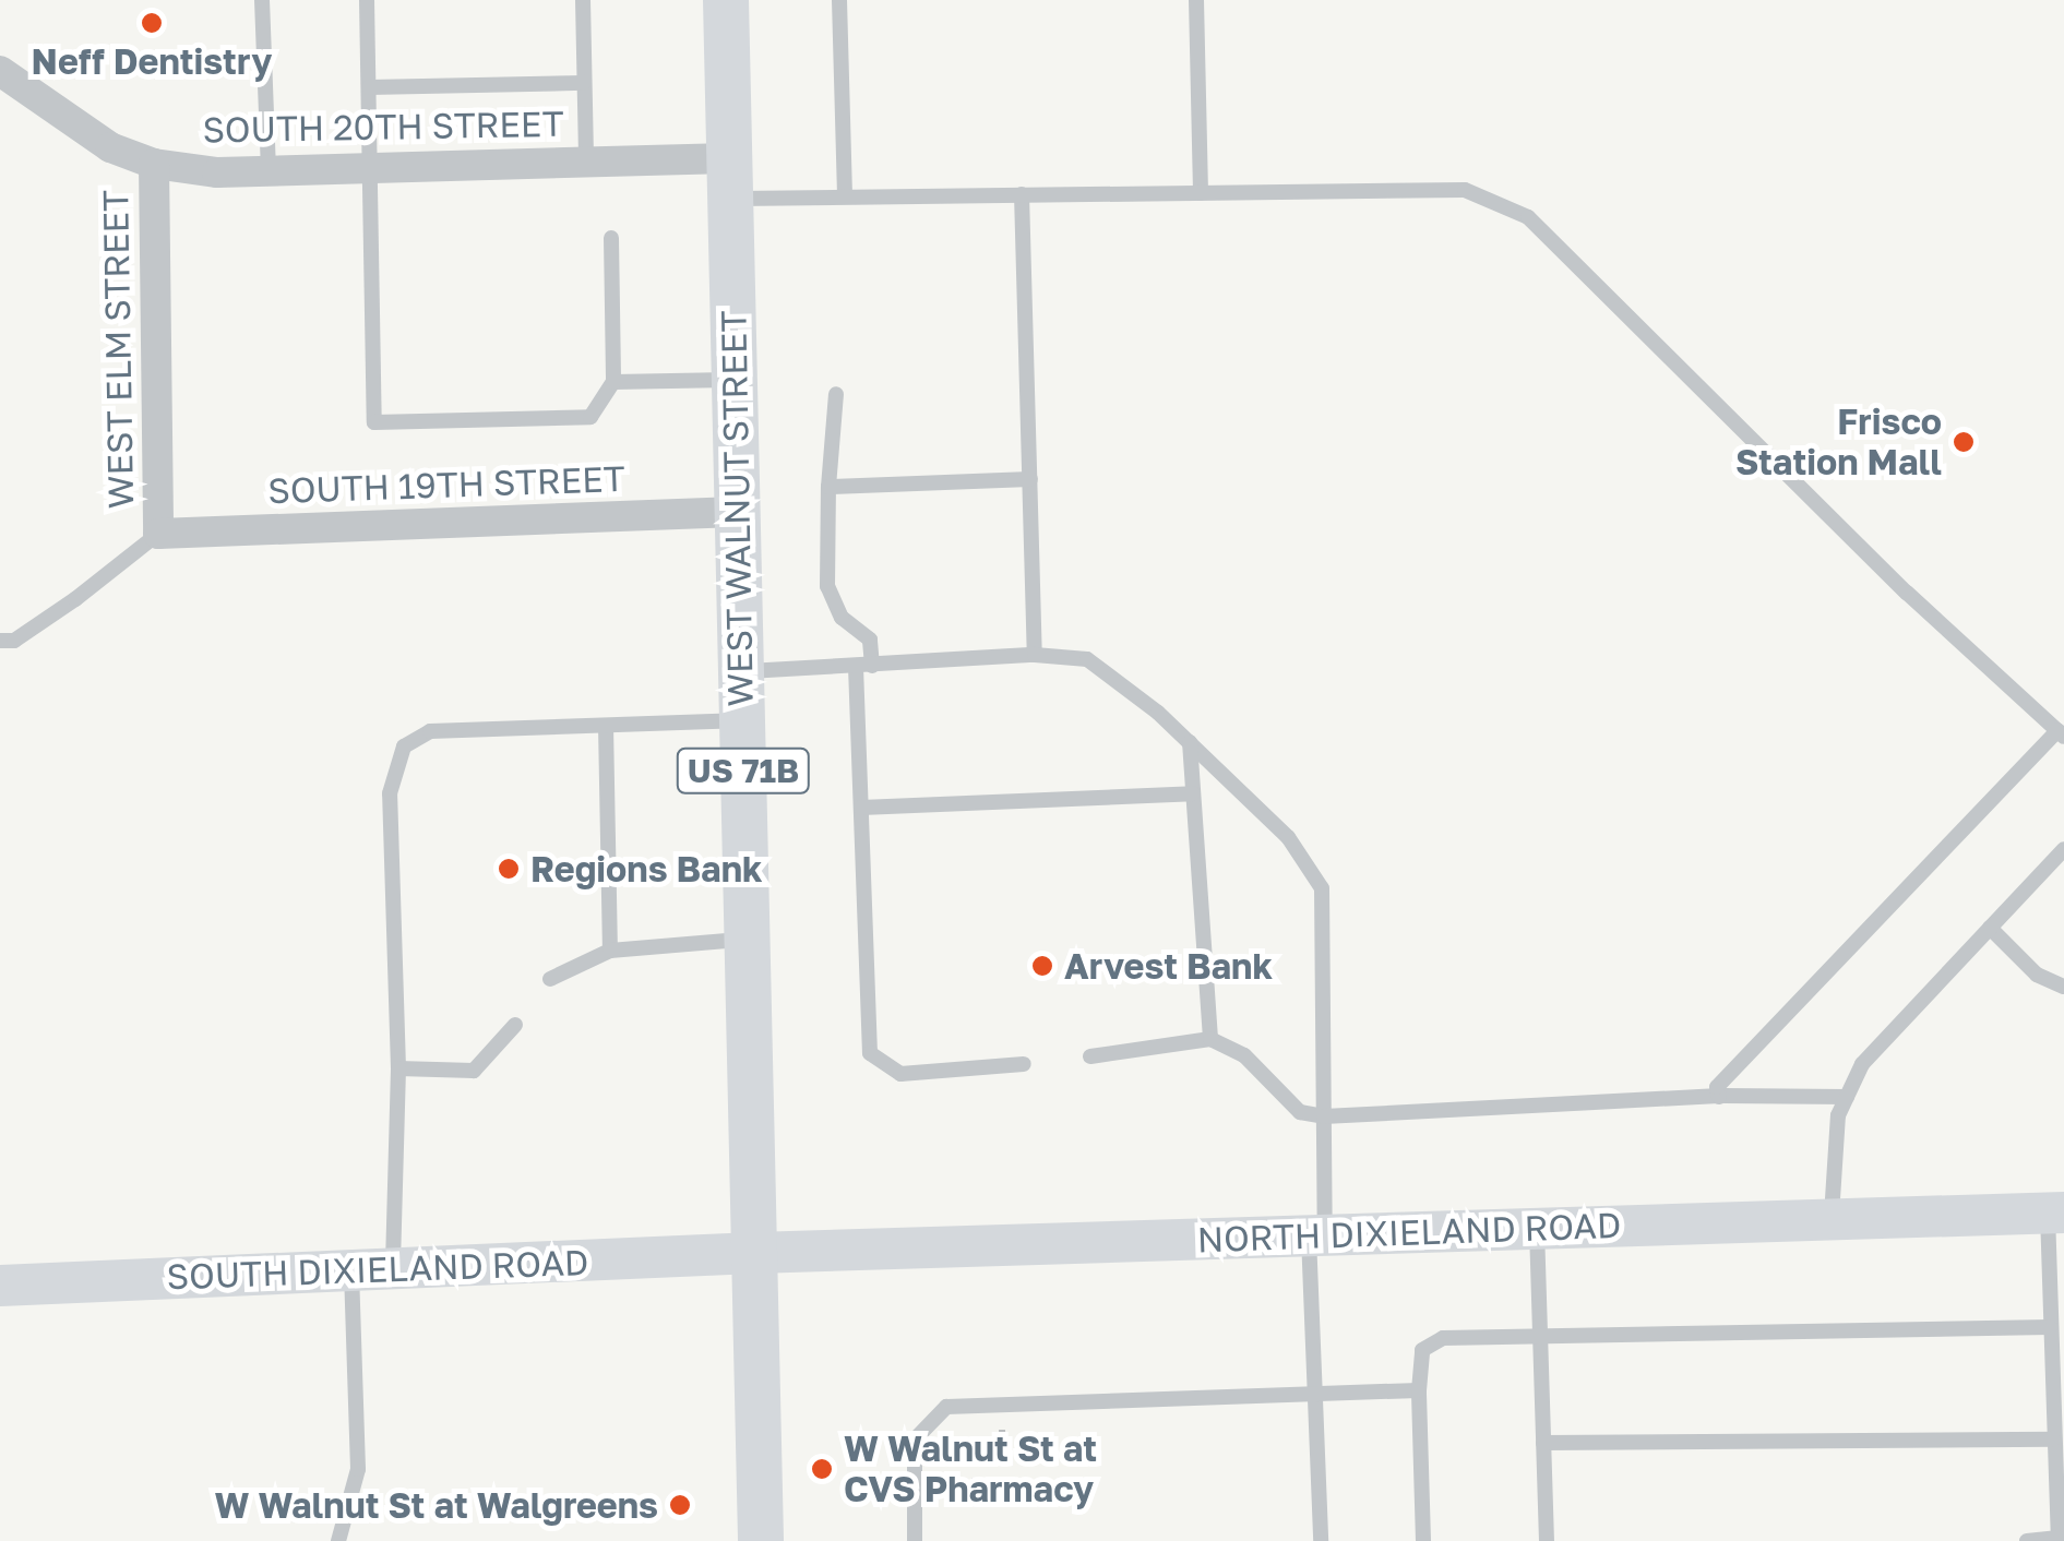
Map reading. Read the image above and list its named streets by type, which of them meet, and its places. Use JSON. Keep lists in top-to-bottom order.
{
  "streets": {
    "main road": [
      "WEST WALNUT STREET",
      "US 71B",
      "NORTH DIXIELAND ROAD",
      "SOUTH DIXIELAND ROAD"
    ],
    "street": ["SOUTH 20TH STREET", "WEST ELM STREET", "SOUTH 19TH STREET"]
  },
  "crossings": [
    ["SOUTH 20TH STREET", "WEST ELM STREET"],
    ["SOUTH 20TH STREET", "WEST WALNUT STREET"],
    ["WEST ELM STREET", "SOUTH 19TH STREET"],
    ["SOUTH 19TH STREET", "WEST WALNUT STREET"],
    ["WEST WALNUT STREET", "NORTH DIXIELAND ROAD"],
    ["WEST WALNUT STREET", "SOUTH DIXIELAND ROAD"],
    ["NORTH DIXIELAND ROAD", "SOUTH DIXIELAND ROAD"]
  ],
  "places": [
    "Neff Dentistry",
    "Frisco Station Mall",
    "Regions Bank",
    "Arvest Bank",
    "W Walnut St at CVS Pharmacy",
    "W Walnut St at Walgreens"
  ]
}
